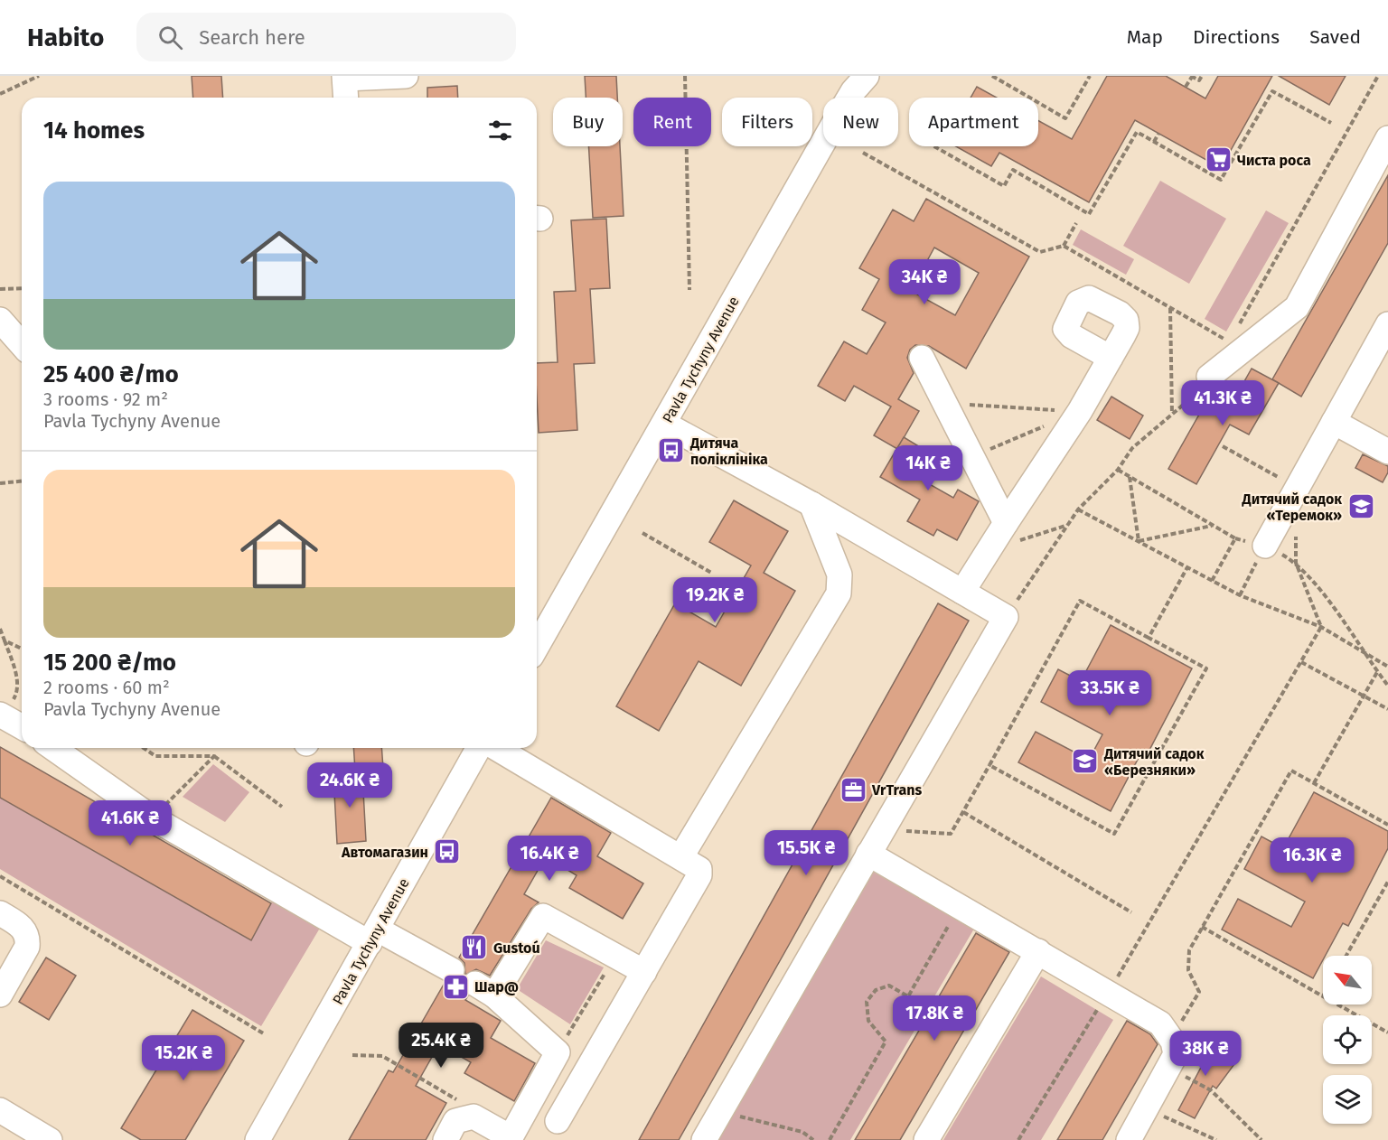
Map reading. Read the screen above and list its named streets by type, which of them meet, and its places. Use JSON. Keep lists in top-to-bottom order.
{
  "streets": {
    "street": ["Pavla Tychyny Avenue"]
  },
  "places": {
    "supermarket": ["Чиста роса"],
    "bus stop": ["Дитяча поліклініка", "Автомагазин"],
    "school or university": ["Дитячий садок «Теремок»", "Дитячий садок «Березняки»"],
    "office": ["VrTrans"],
    "restaurant": ["Gustoú"],
    "pharmacy": ["Шар@"]
  },
  "north": "top left",
  "page": {
    "header": "Habito",
    "search": "Search here",
    "nav": ["Map", "Directions", "Saved"],
    "chip": [
      "Buy",
      "Rent",
      "Filters",
      "New",
      "Apartment"
    ],
    "heading": "14 homes",
    "list": [
      {
        "name": "25 400 ₴/mo",
        "note": "3 rooms · 92 m² · Pavla Tychyny Avenue"
      },
      {
        "name": "15 200 ₴/mo",
        "note": "2 rooms · 60 m² · Pavla Tychyny Avenue"
      }
    ],
    "price": [
      "34K ₴",
      "41.3K ₴",
      "14K ₴",
      "19.2K ₴",
      "33.5K ₴",
      "24.6K ₴",
      "41.6K ₴",
      "15.5K ₴",
      "16.4K ₴",
      "16.3K ₴",
      "17.8K ₴",
      "25.4K ₴",
      "38K ₴",
      "15.2K ₴"
    ]
  }
}
